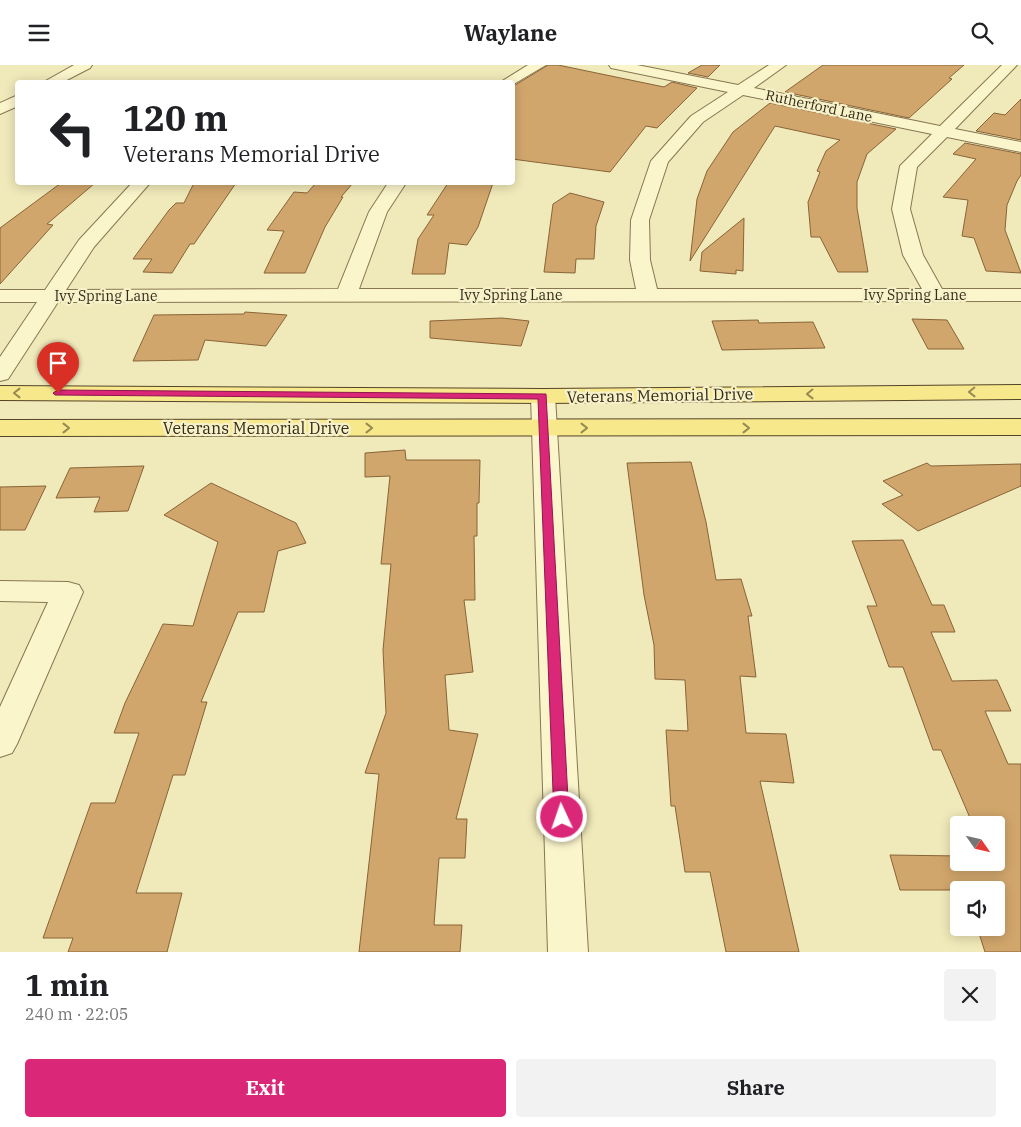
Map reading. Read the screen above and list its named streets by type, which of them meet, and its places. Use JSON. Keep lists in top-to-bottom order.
{
  "streets": {
    "main road": ["Veterans Memorial Drive"],
    "street": ["Rutherford Lane", "Ivy Spring Lane"]
  },
  "north": "bottom right",
  "page": {
    "header": "Waylane",
    "turn": ["120 m", "Veterans Memorial Drive"],
    "heading": ["1 min", "240 m · 22:05"],
    "buttons": ["Exit", "Share"]
  }
}
